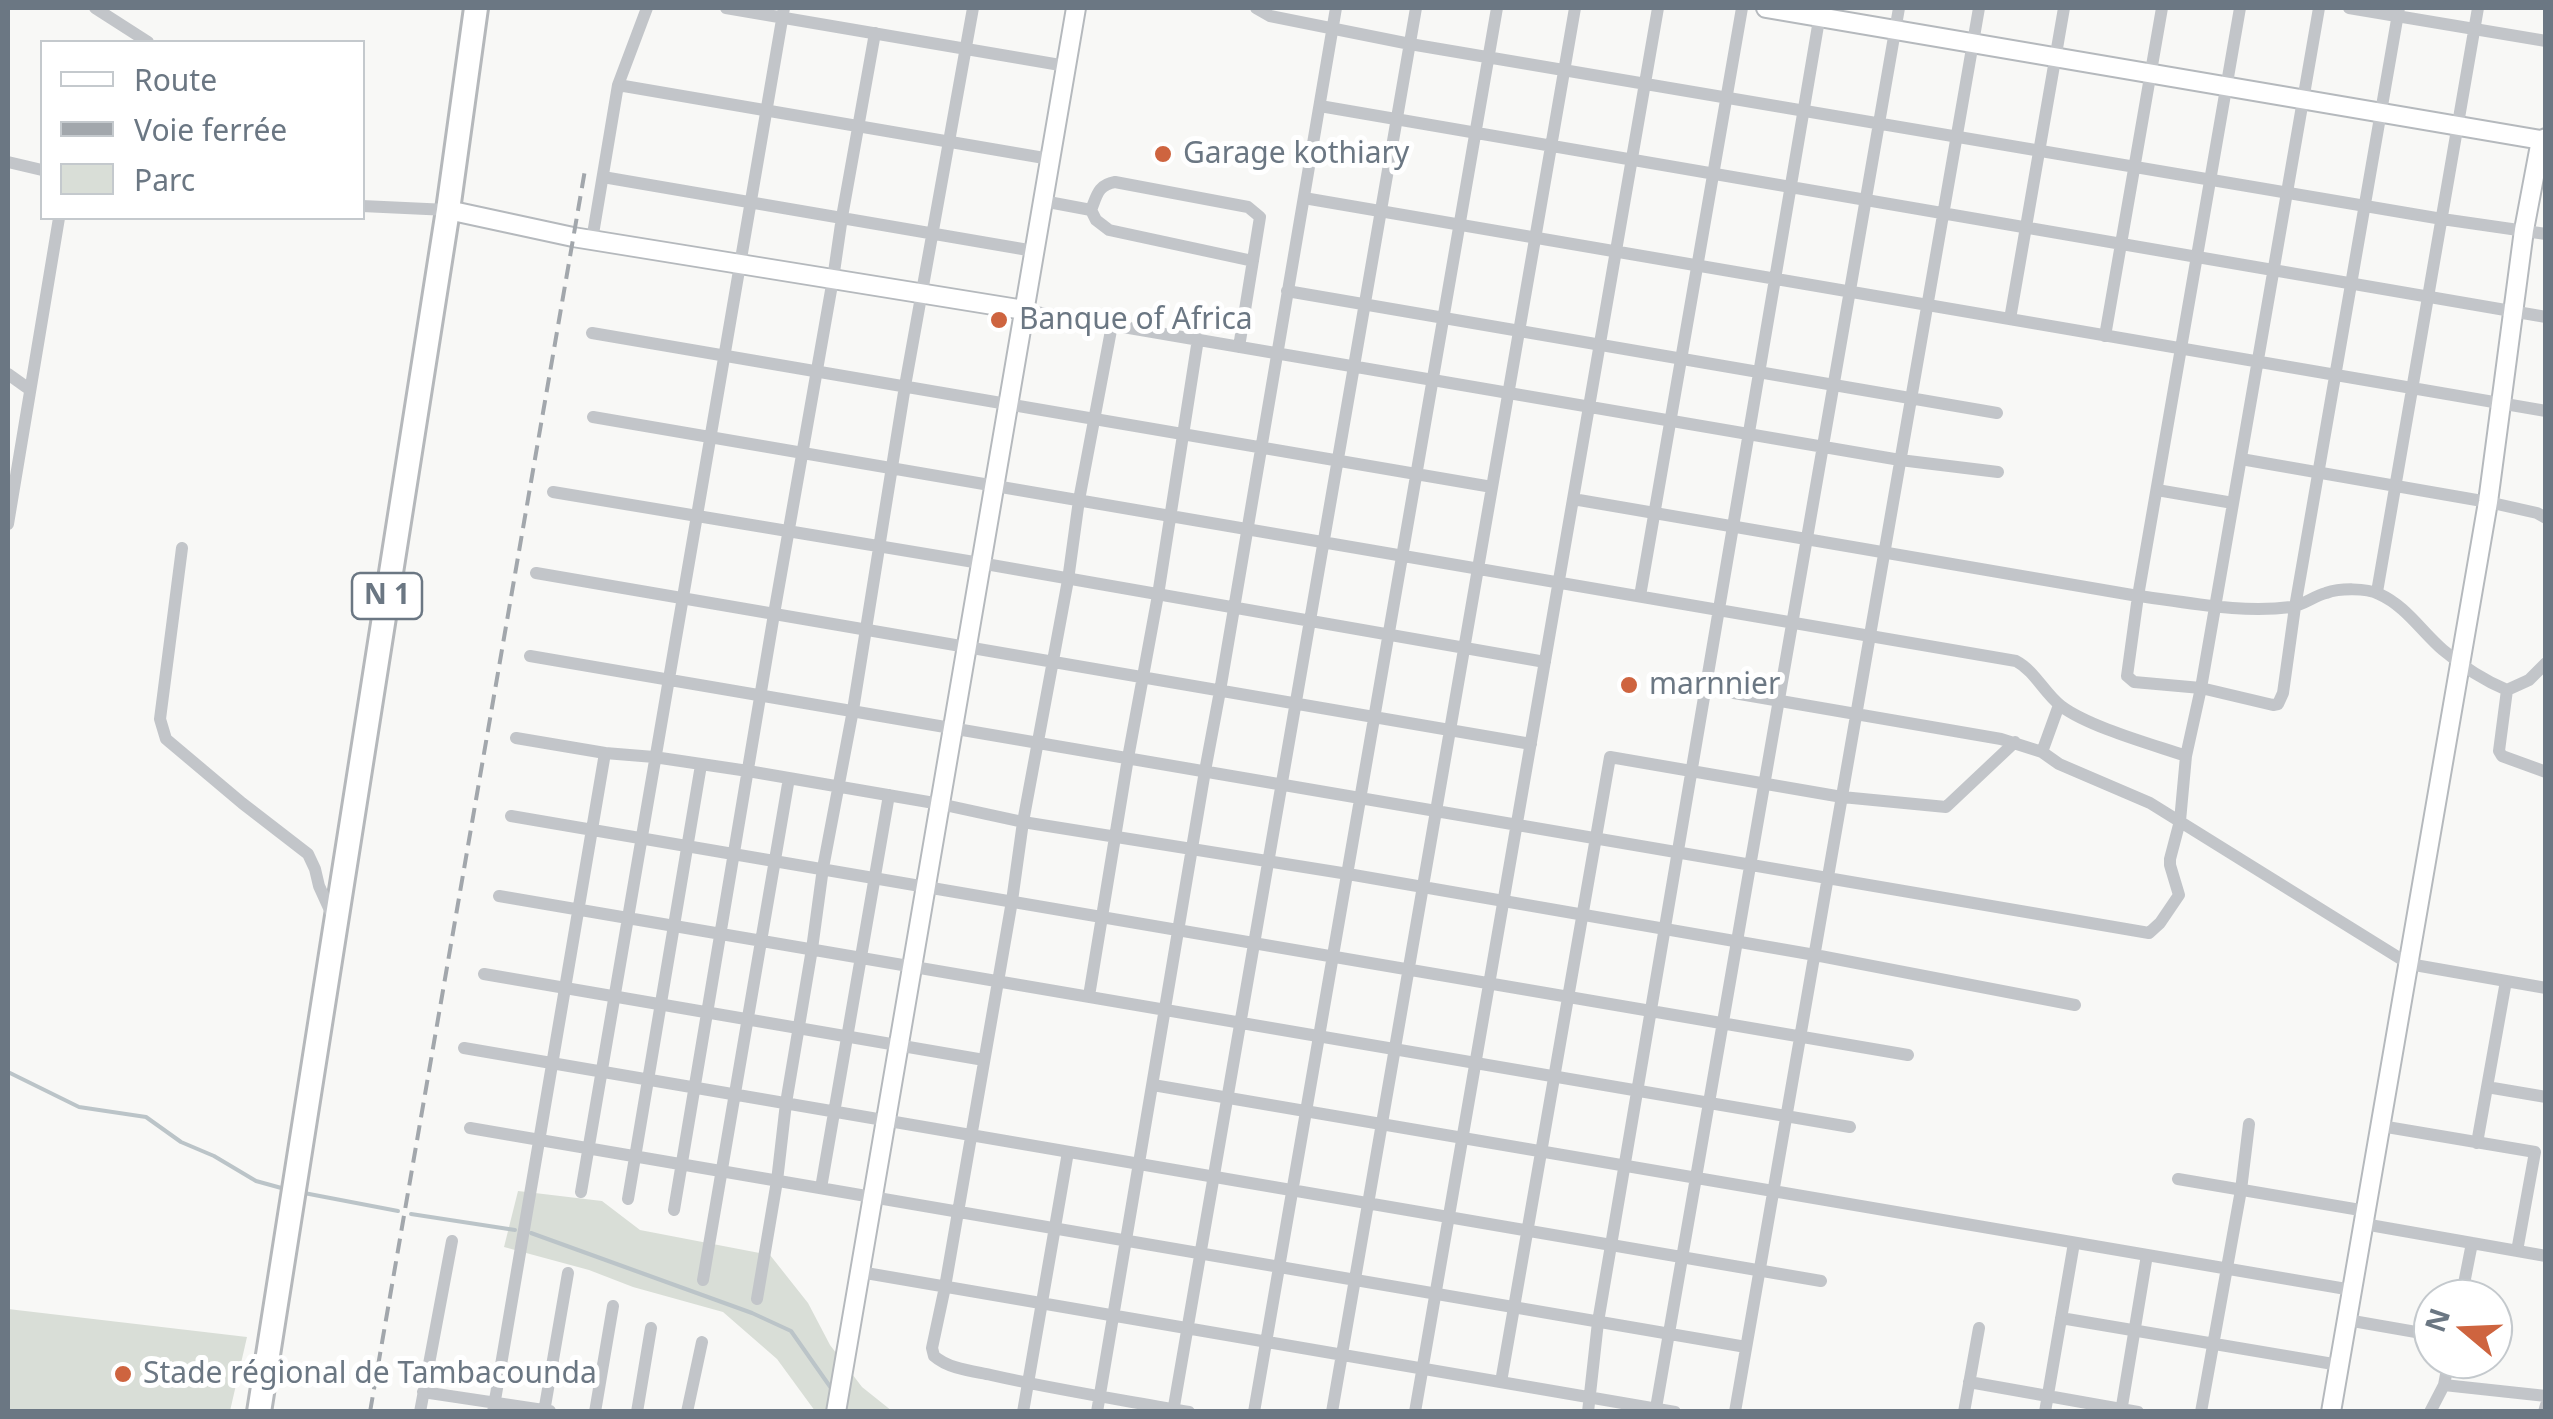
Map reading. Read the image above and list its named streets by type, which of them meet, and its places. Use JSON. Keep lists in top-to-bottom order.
{
  "streets": {
    "highway": ["N 1"]
  },
  "places": [
    "Garage kothiary",
    "Banque of Africa",
    "marnnier",
    "Stade régional de Tambacounda"
  ],
  "legend": ["Route", "Voie ferrée", "Parc"],
  "north": "left"
}
